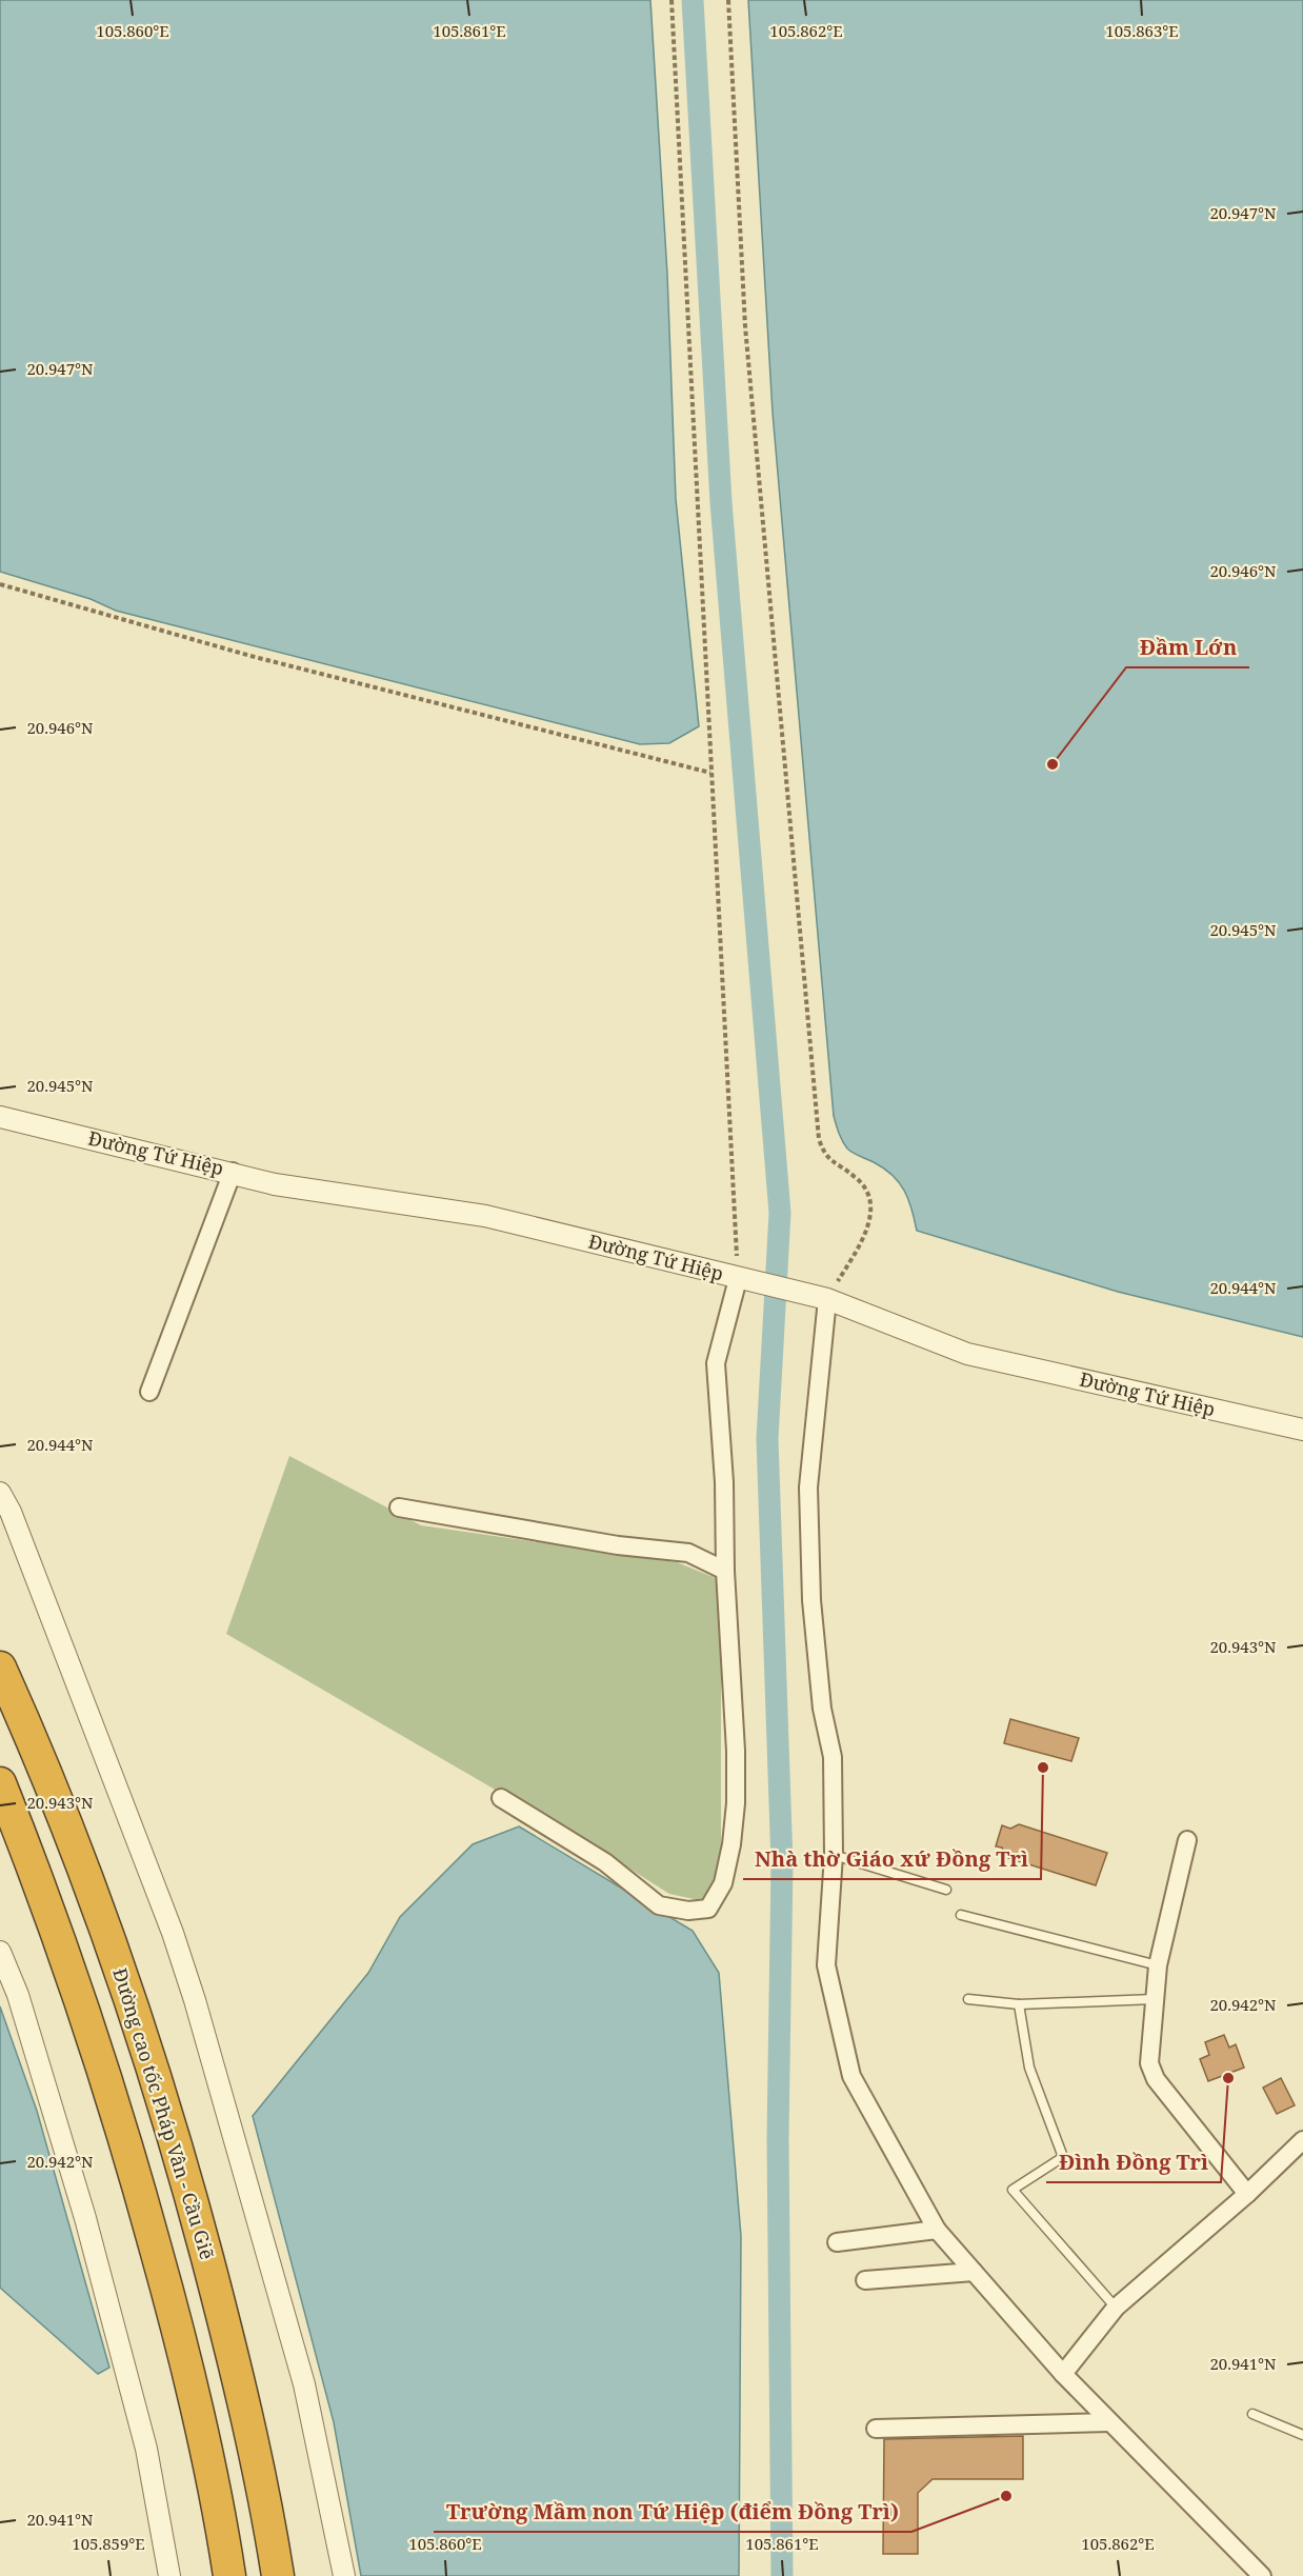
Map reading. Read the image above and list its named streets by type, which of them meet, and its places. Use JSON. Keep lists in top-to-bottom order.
{
  "streets": {
    "highway": ["Đường cao tốc Pháp Vân - Cầu Giẽ"],
    "street": ["Đường Tứ Hiệp"]
  },
  "places": [
    "Đầm Lớn",
    "Nhà thờ Giáo xứ Đồng Trì",
    "Đình Đồng Trì",
    "Trường Mầm non Tứ Hiệp (điểm Đồng Trì)"
  ],
  "coordinates": [
    "105.860°E",
    "105.861°E",
    "105.862°E",
    "105.863°E",
    "20.947°N",
    "20.946°N",
    "20.945°N",
    "20.944°N",
    "20.943°N",
    "20.942°N",
    "20.941°N",
    "105.859°E"
  ]
}
